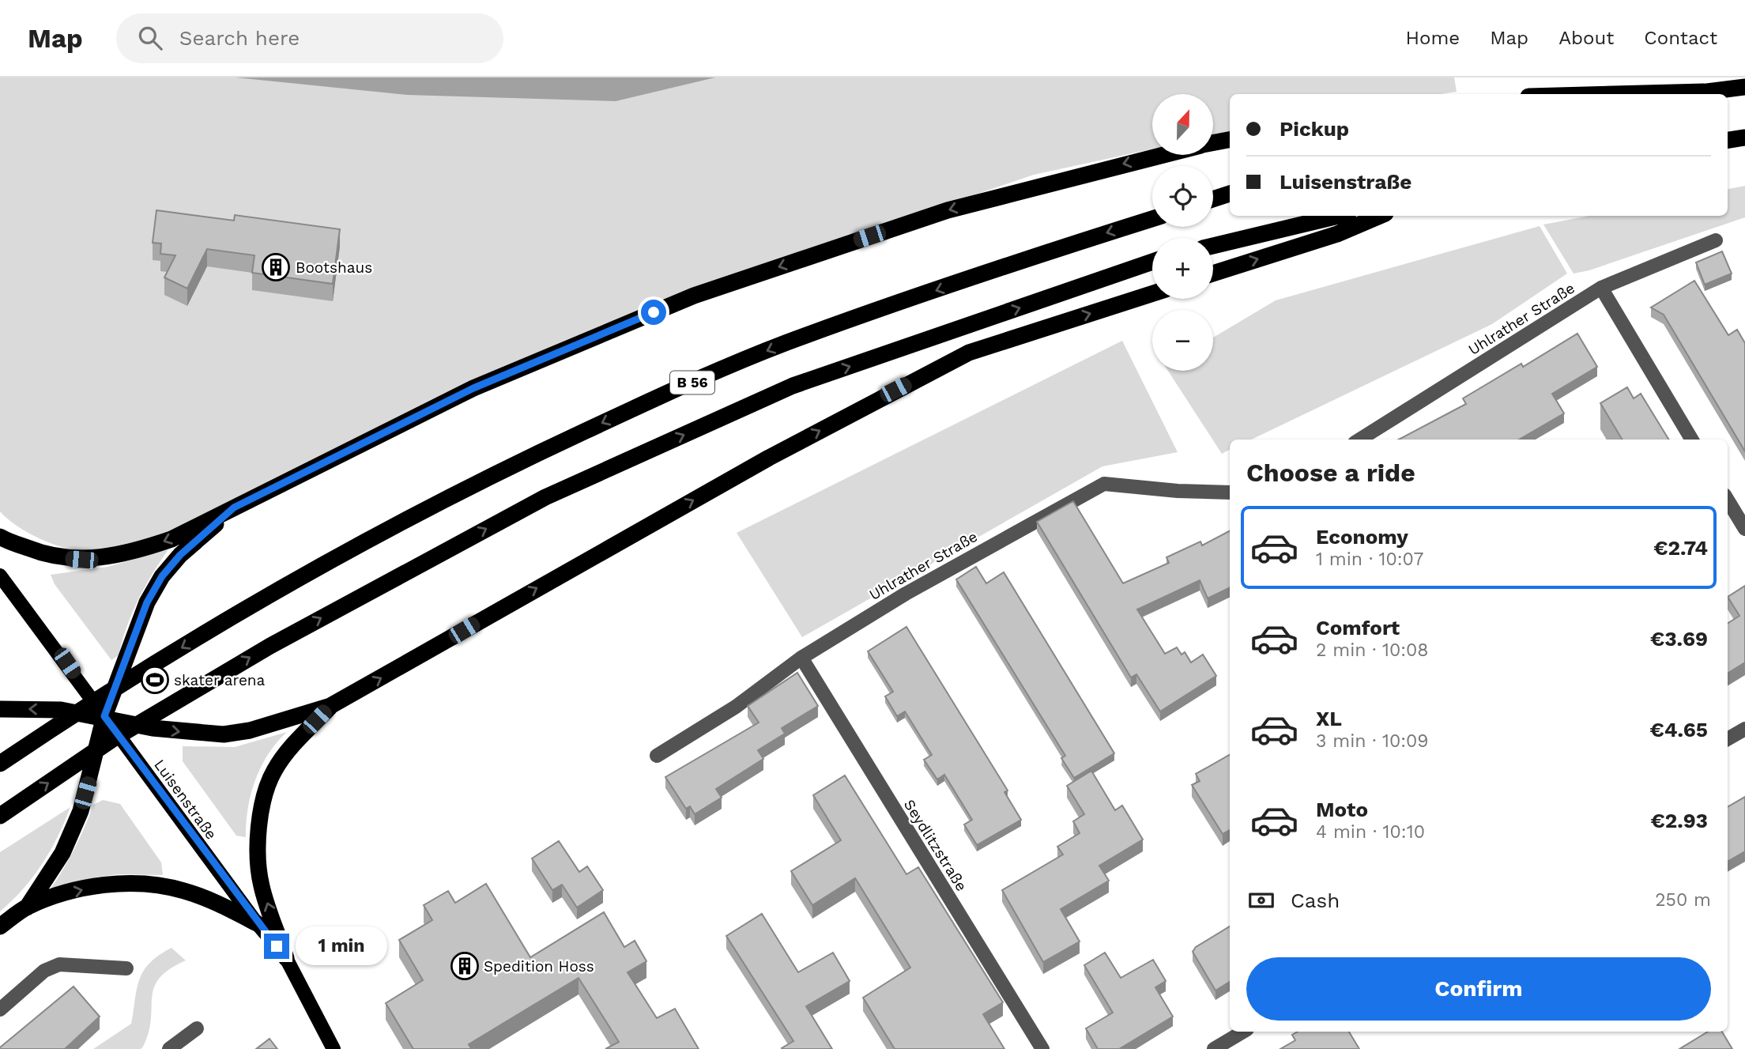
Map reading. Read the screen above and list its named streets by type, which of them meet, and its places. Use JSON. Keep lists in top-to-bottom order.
{
  "streets": {
    "highway": ["B 56"],
    "main road": ["Luisenstraße"],
    "street": ["Uhlrather Straße", "Seydlitzstraße"]
  },
  "crossings": [
    ["Uhlrather Straße", "Seydlitzstraße"]
  ],
  "places": {
    "building": ["Bootshaus", "Spedition Hoss"],
    "sports": ["skater arena"]
  },
  "north": "top",
  "page": {
    "header": "Map",
    "search": "Search here",
    "nav": [
      "Home",
      "Map",
      "About",
      "Contact"
    ],
    "map_buttons": ["+", "−"],
    "banner": ["Pickup", "Luisenstraße"],
    "heading": "Choose a ride",
    "list": [
      {
        "name": "Economy",
        "note": "1 min · 10:07",
        "value": "€2.74"
      },
      {
        "name": "Comfort",
        "note": "2 min · 10:08",
        "value": "€3.69"
      },
      {
        "name": "XL",
        "note": "3 min · 10:09",
        "value": "€4.65"
      },
      {
        "name": "Moto",
        "note": "4 min · 10:10",
        "value": "€2.93"
      }
    ],
    "pay": ["Cash", "250 m"],
    "bubble": "1 min",
    "buttons": "Confirm"
  }
}
